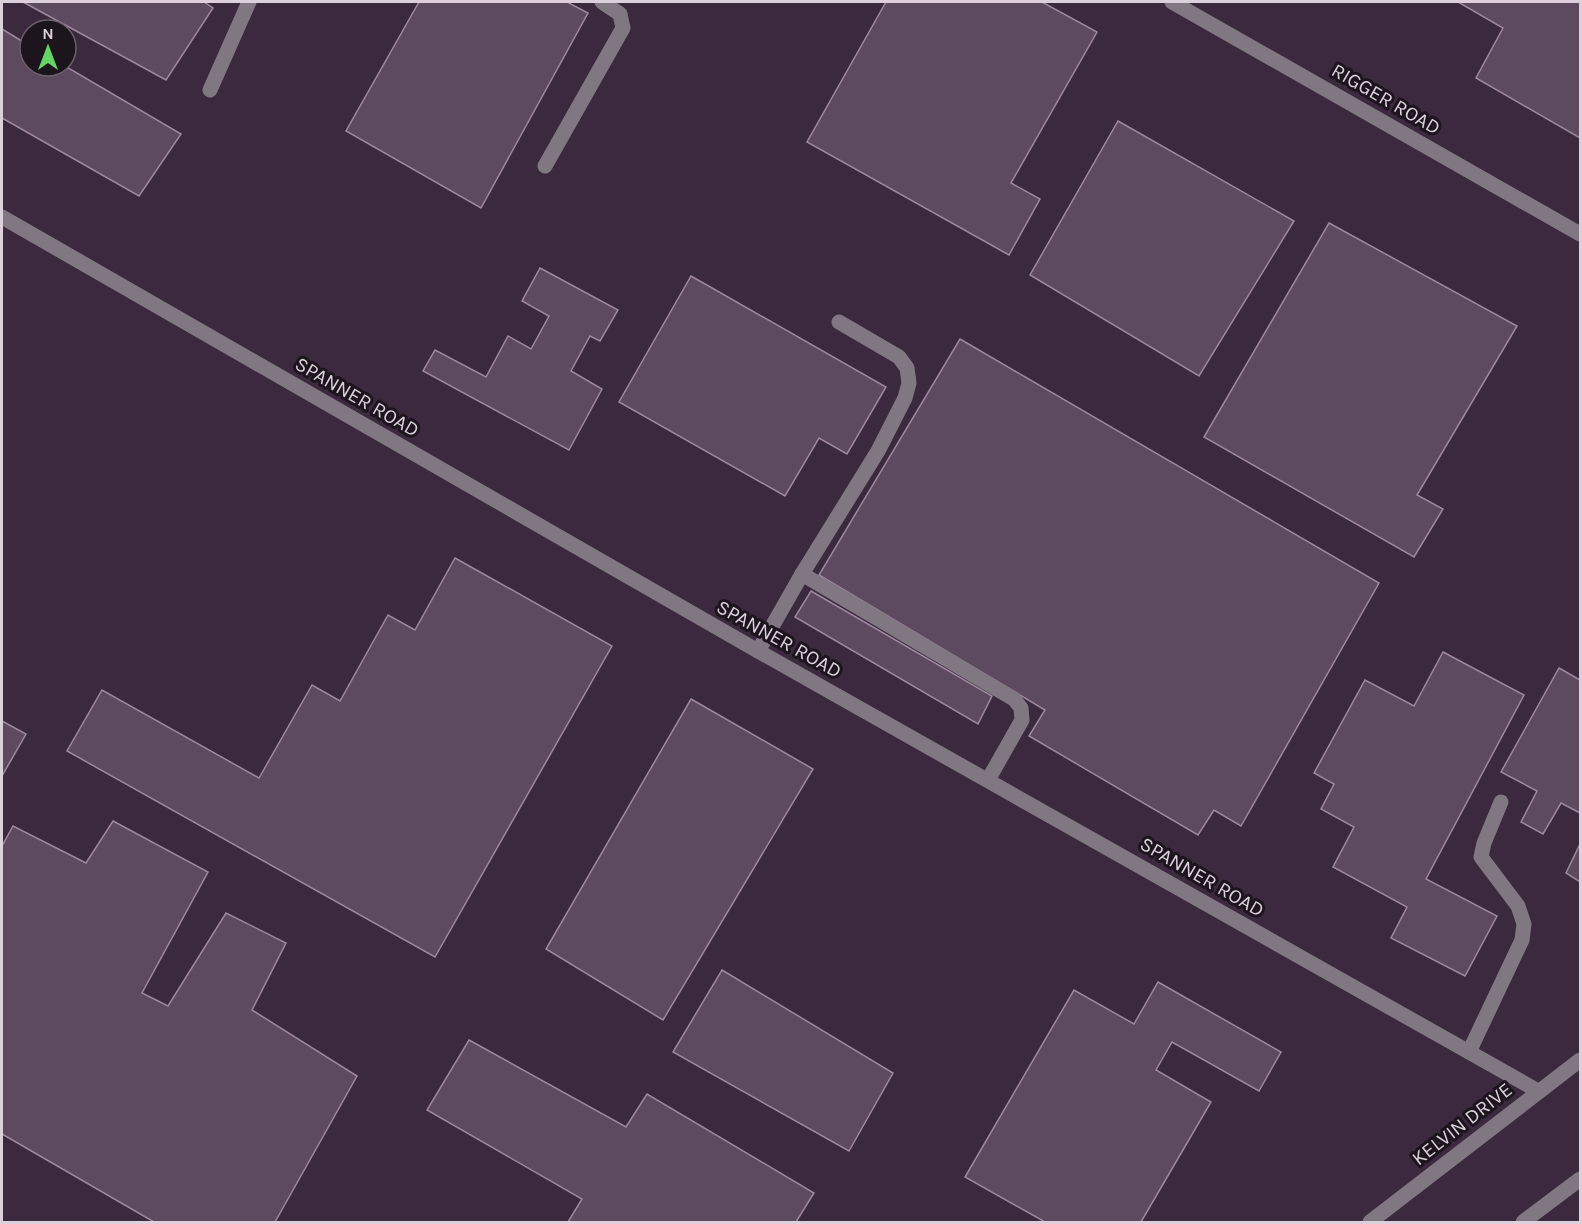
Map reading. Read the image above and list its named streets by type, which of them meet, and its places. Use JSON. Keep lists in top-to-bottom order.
{
  "streets": {
    "street": ["RIGGER ROAD", "SPANNER ROAD", "KELVIN DRIVE"]
  },
  "crossings": [
    ["SPANNER ROAD", "KELVIN DRIVE"]
  ],
  "north": "top"
}
